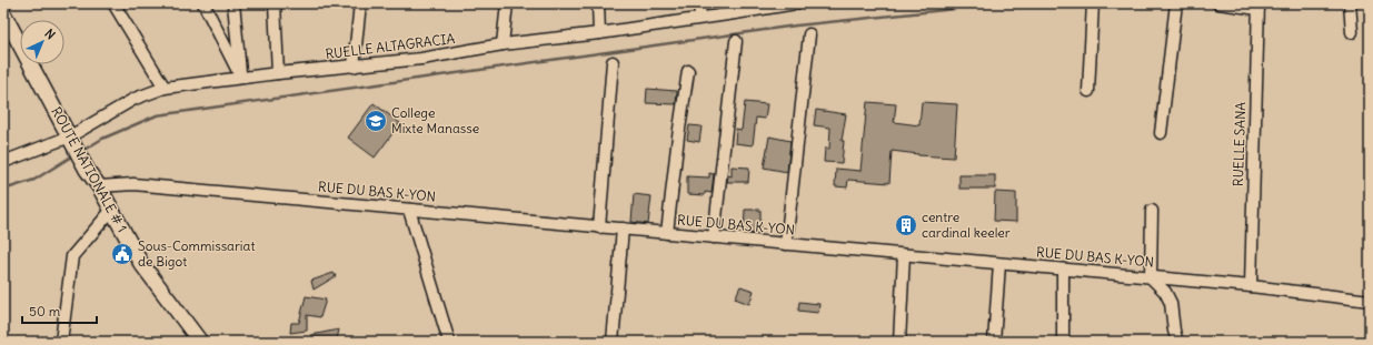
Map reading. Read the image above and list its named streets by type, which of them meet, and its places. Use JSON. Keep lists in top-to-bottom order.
{
  "streets": {
    "main road": ["ROUTE NATIONALE # 1"],
    "street": ["RUELLE ALTAGRACIA", "RUELLE SANA", "RUE DU BAS K-YON"]
  },
  "crossings": [
    ["RUELLE ALTAGRACIA", "ROUTE NATIONALE # 1"],
    ["RUELLE SANA", "RUE DU BAS K-YON"],
    ["ROUTE NATIONALE # 1", "RUE DU BAS K-YON"]
  ],
  "places": {
    "school or university": ["College Mixte Manasse"],
    "building": ["centre cardinal keeler"],
    "public building": ["Sous-Commissariat de Bigot"]
  },
  "scale_bar": "50 m",
  "north": "top right"
}
